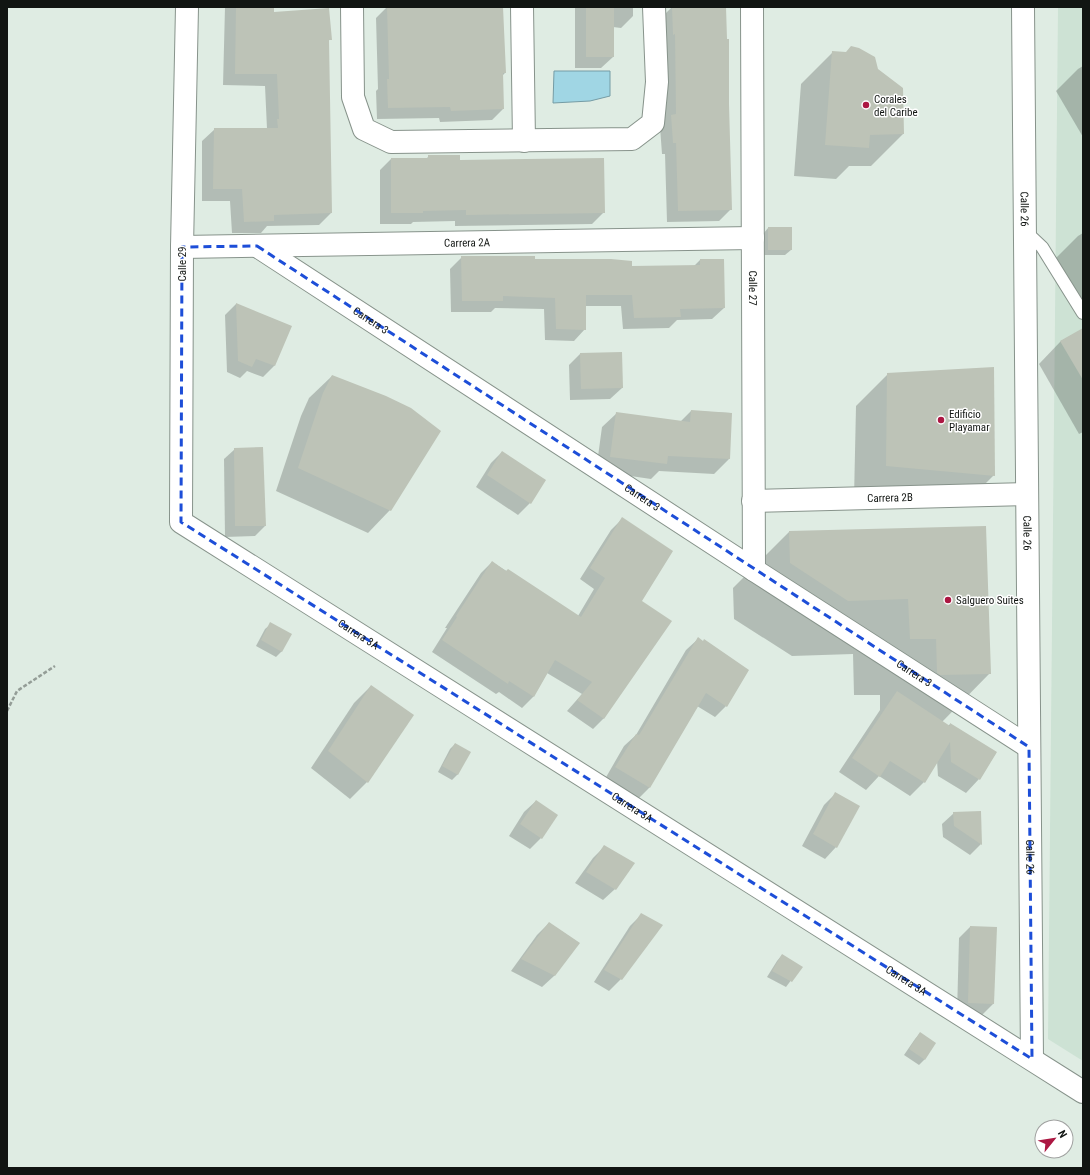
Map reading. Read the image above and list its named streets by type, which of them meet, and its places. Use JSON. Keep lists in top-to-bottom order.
{
  "streets": {
    "street": [
      "Calle 26",
      "Carrera 2A",
      "Calle 29",
      "Calle 27",
      "Carrera 3",
      "Carrera 2B",
      "Carrera 3A"
    ]
  },
  "crossings": [
    ["Calle 26", "Carrera 3"],
    ["Calle 26", "Carrera 2B"],
    ["Calle 26", "Carrera 3A"],
    ["Carrera 2A", "Calle 29"],
    ["Carrera 2A", "Calle 27"],
    ["Carrera 2A", "Carrera 3"],
    ["Calle 29", "Carrera 3A"],
    ["Calle 27", "Carrera 3"],
    ["Calle 27", "Carrera 2B"]
  ],
  "places": ["Corales del Caribe", "Edificio Playamar", "Salguero Suites"],
  "north": "top right"
}
